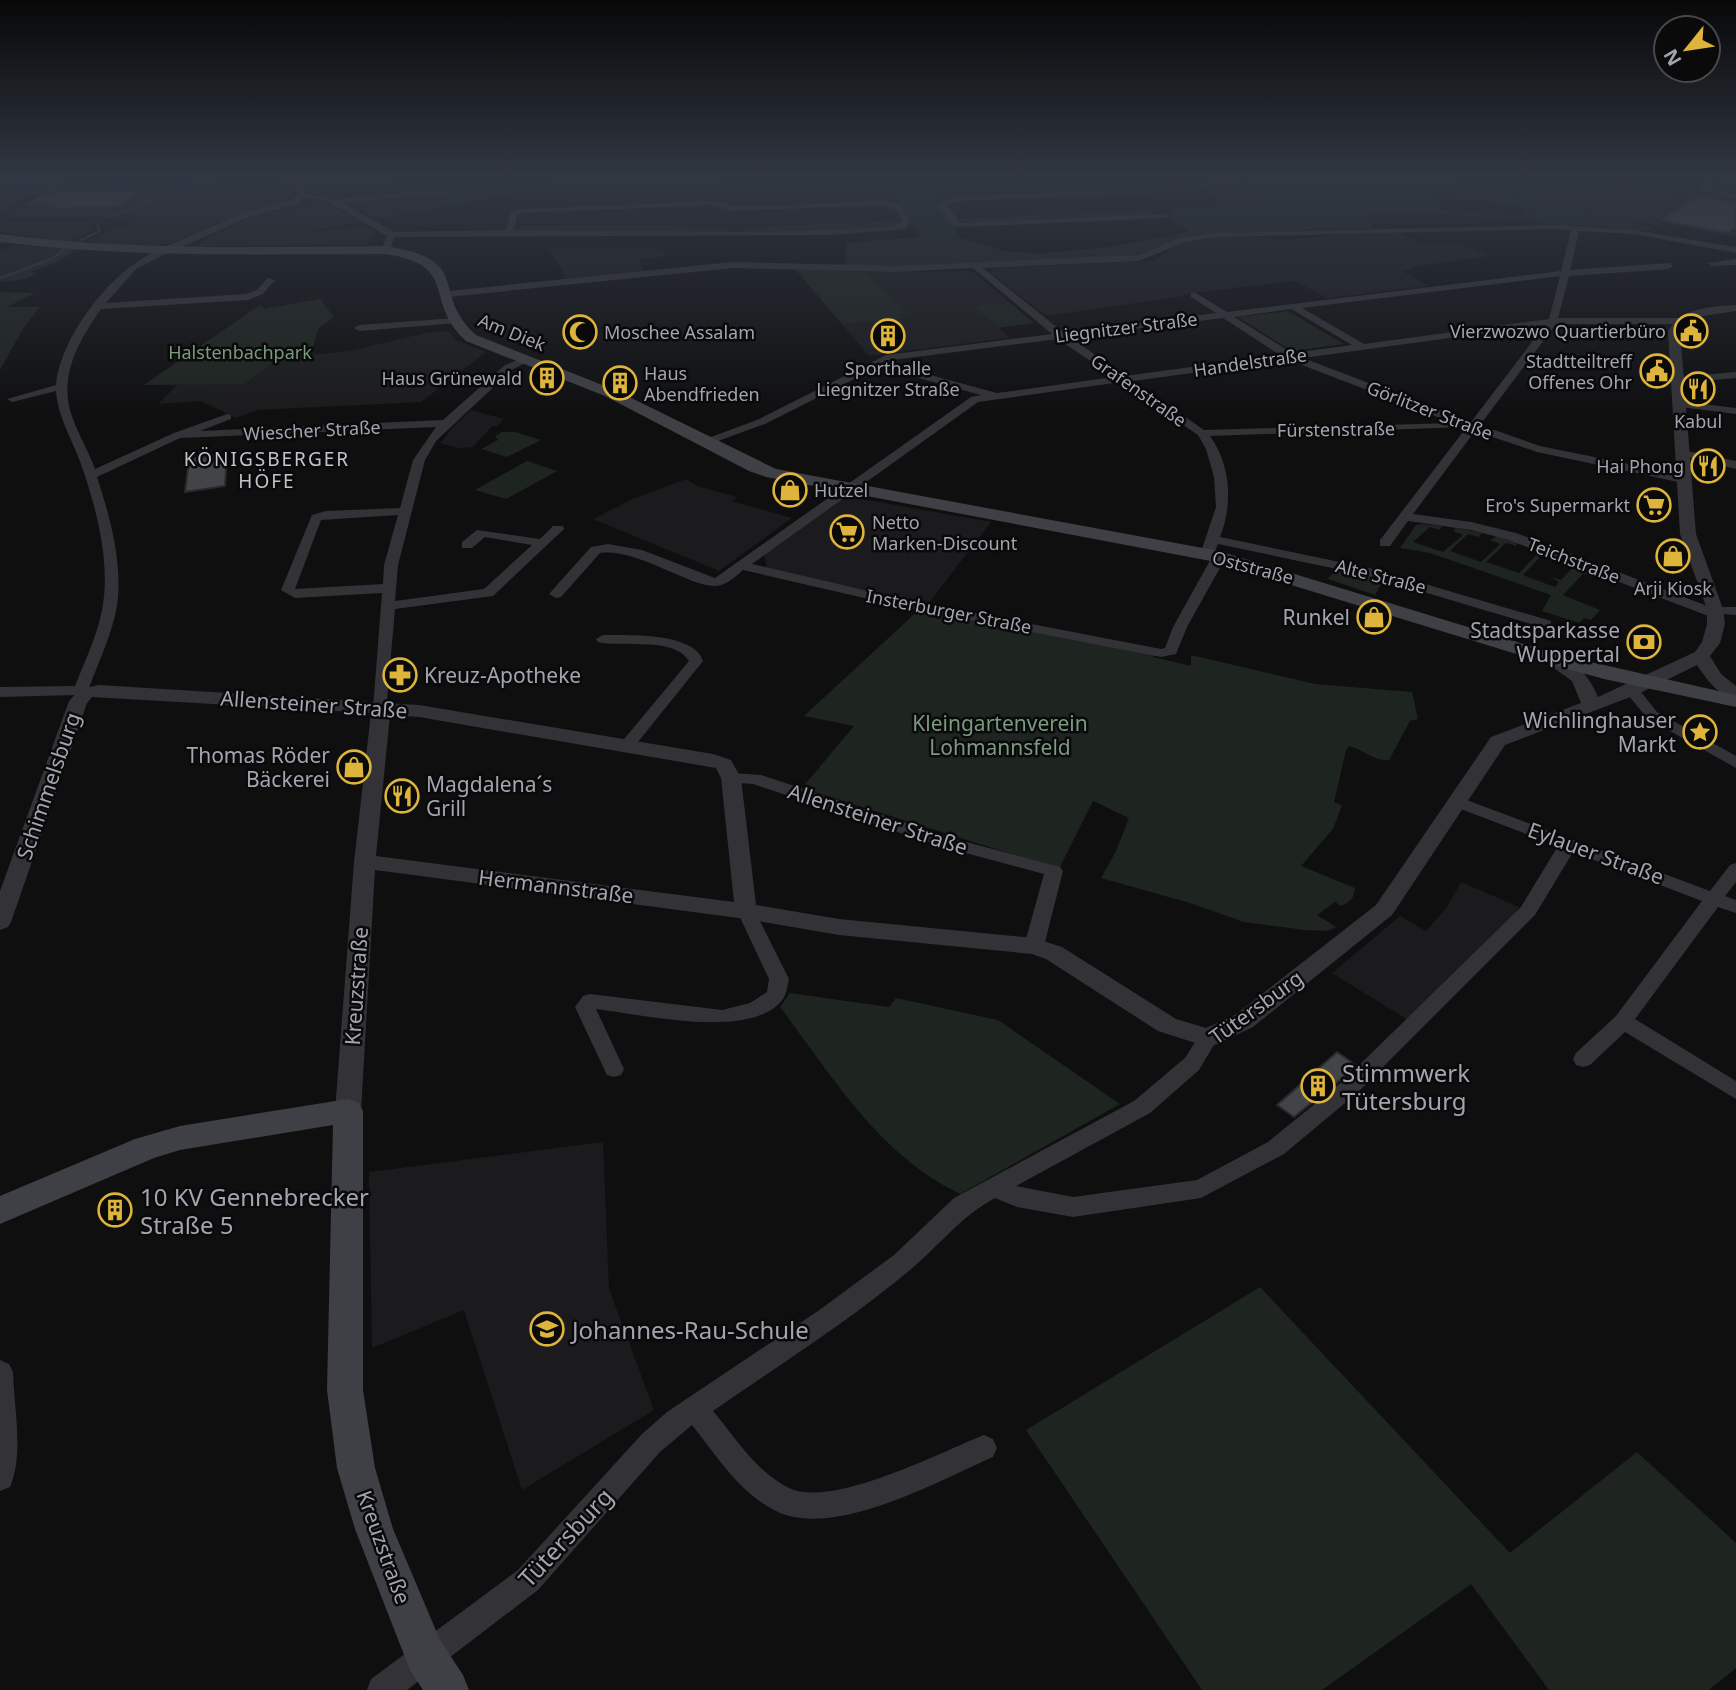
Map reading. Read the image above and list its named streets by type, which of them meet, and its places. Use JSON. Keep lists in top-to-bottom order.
{
  "streets": {
    "main road": ["Am Diek", "Oststraße", "Kreuzstraße"],
    "street": [
      "Liegnitzer Straße",
      "Handelstraße",
      "Grafenstraße",
      "Görlitzer Straße",
      "Fürstenstraße",
      "Wiescher Straße",
      "Teichstraße",
      "Alte Straße",
      "Insterburger Straße",
      "Allensteiner Straße",
      "Schimmelsburg",
      "Eylauer Straße",
      "Hermannstraße",
      "Tütersburg"
    ]
  },
  "crossings": [
    ["Liegnitzer Straße", "Am Diek"],
    ["Liegnitzer Straße", "Grafenstraße"],
    ["Liegnitzer Straße", "Görlitzer Straße"],
    ["Am Diek", "Handelstraße"],
    ["Am Diek", "Oststraße"],
    ["Am Diek", "Kreuzstraße"],
    ["Handelstraße", "Grafenstraße"],
    ["Handelstraße", "Görlitzer Straße"],
    ["Handelstraße", "Oststraße"],
    ["Handelstraße", "Insterburger Straße"],
    ["Grafenstraße", "Fürstenstraße"],
    ["Grafenstraße", "Oststraße"],
    ["Grafenstraße", "Alte Straße"],
    ["Grafenstraße", "Insterburger Straße"],
    ["Görlitzer Straße", "Fürstenstraße"],
    ["Wiescher Straße", "Kreuzstraße"],
    ["Oststraße", "Alte Straße"],
    ["Oststraße", "Tütersburg"],
    ["Allensteiner Straße", "Schimmelsburg"],
    ["Allensteiner Straße", "Hermannstraße"],
    ["Allensteiner Straße", "Kreuzstraße"],
    ["Eylauer Straße", "Tütersburg"],
    ["Hermannstraße", "Kreuzstraße"],
    ["Hermannstraße", "Tütersburg"],
    ["Kreuzstraße", "Tütersburg"]
  ],
  "districts": ["KÖNIGSBERGER HÖFE"],
  "parks": ["Halstenbachpark", "Kleingartenverein Lohmannsfeld"],
  "places": {
    "public building": ["Vierzwozwo Quartierbüro", "Stadtteiltreff Offenes Ohr"],
    "mosque": ["Moschee Assalam"],
    "building": [
      "Sporthalle Liegnitzer Straße",
      "Haus Grünewald",
      "Haus Abendfrieden",
      "Stimmwerk Tütersburg",
      "10 KV Gennebrecker Straße 5"
    ],
    "restaurant": ["Kabul", "Hai Phong", "Magdalena´s Grill"],
    "shop": [
      "Hutzel",
      "Arji Kiosk",
      "Runkel",
      "Thomas Röder Bäckerei"
    ],
    "supermarket": ["Ero's Supermarkt", "Netto Marken-Discount"],
    "bank": ["Stadtsparkasse Wuppertal"],
    "pharmacy": ["Kreuz-Apotheke"],
    "place": ["Wichlinghauser Markt"],
    "school or university": ["Johannes-Rau-Schule"]
  },
  "north": "bottom left"
}
